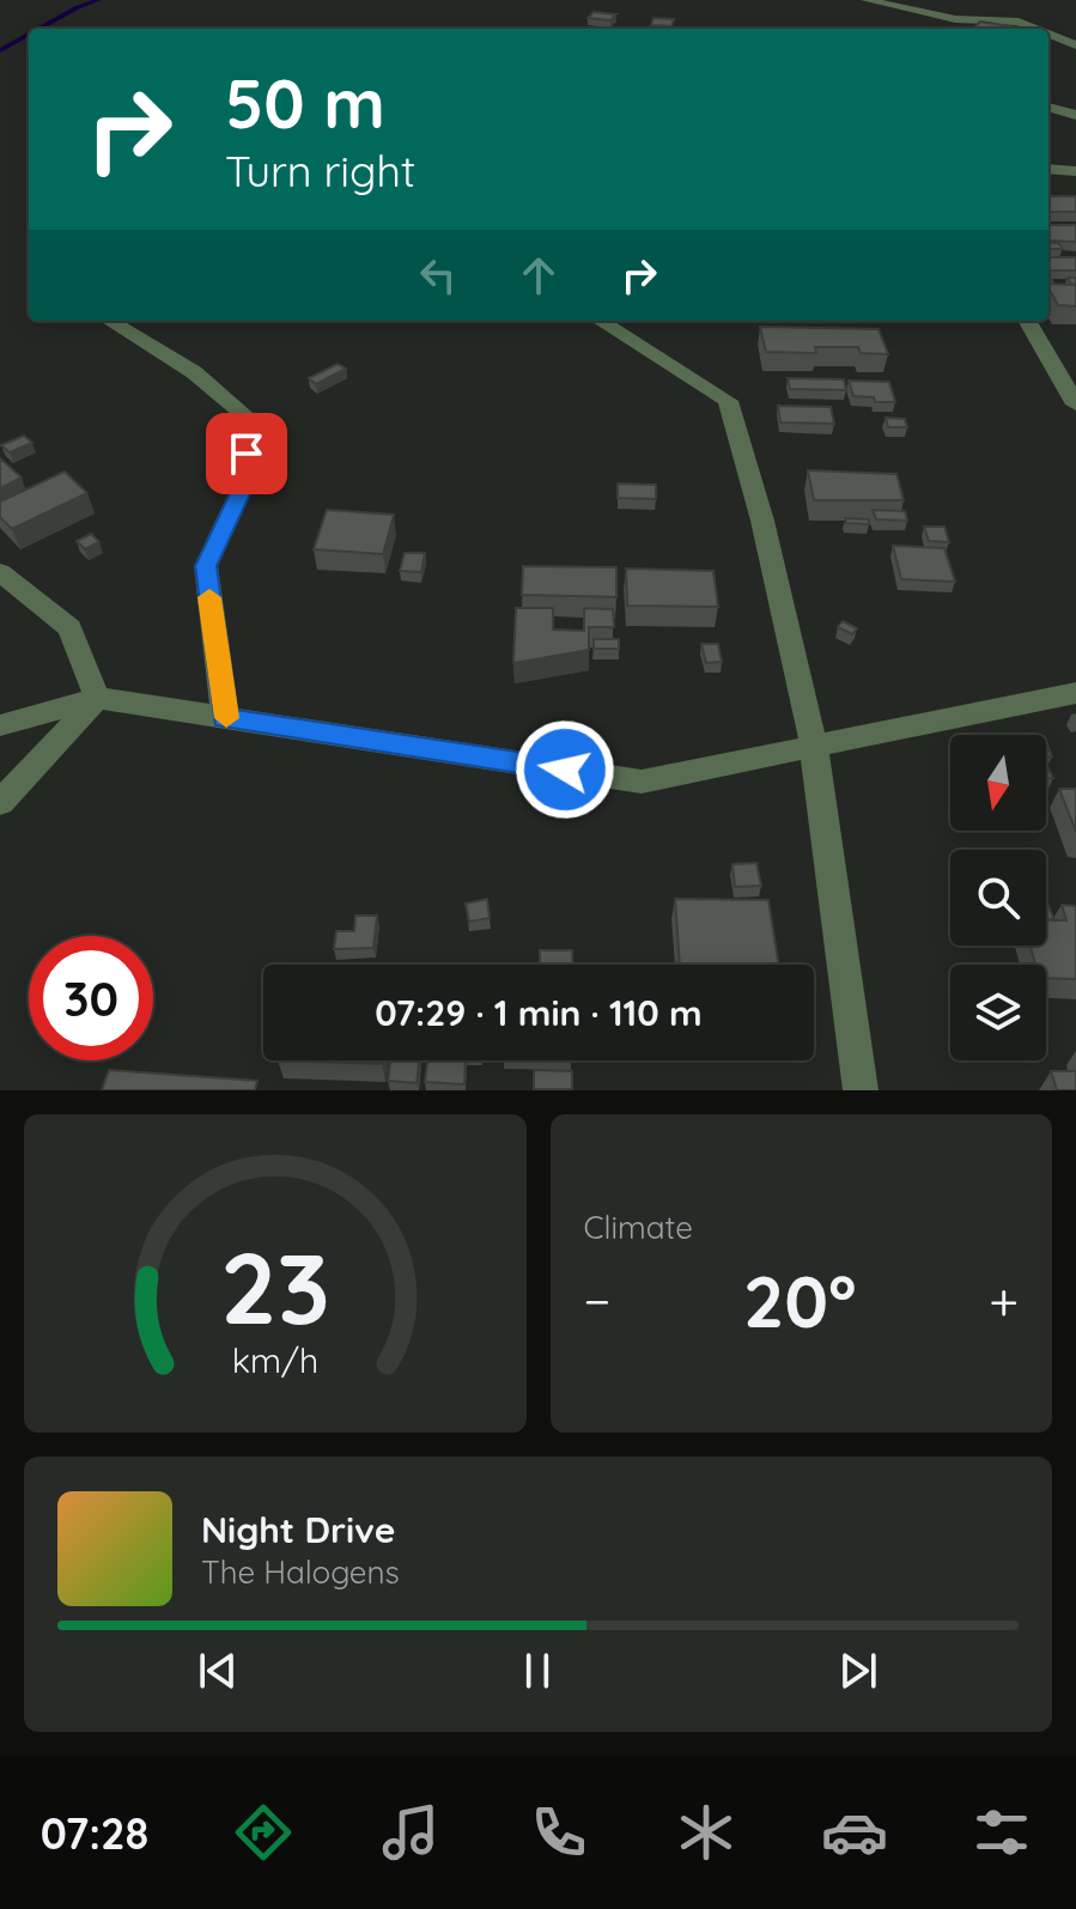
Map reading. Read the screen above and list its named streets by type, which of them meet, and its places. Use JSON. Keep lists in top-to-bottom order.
{
  "north": "bottom",
  "page": {
    "turn": ["50 m", "Turn right"],
    "limit": "30",
    "trip": "07:29 · 1 min · 110 m",
    "tile": "Climate",
    "heat": ["−", "20°", "+"],
    "song": ["Night Drive", "The Halogens"],
    "tabs": "07:28",
    "gauge": ["23", "km/h"]
  }
}
